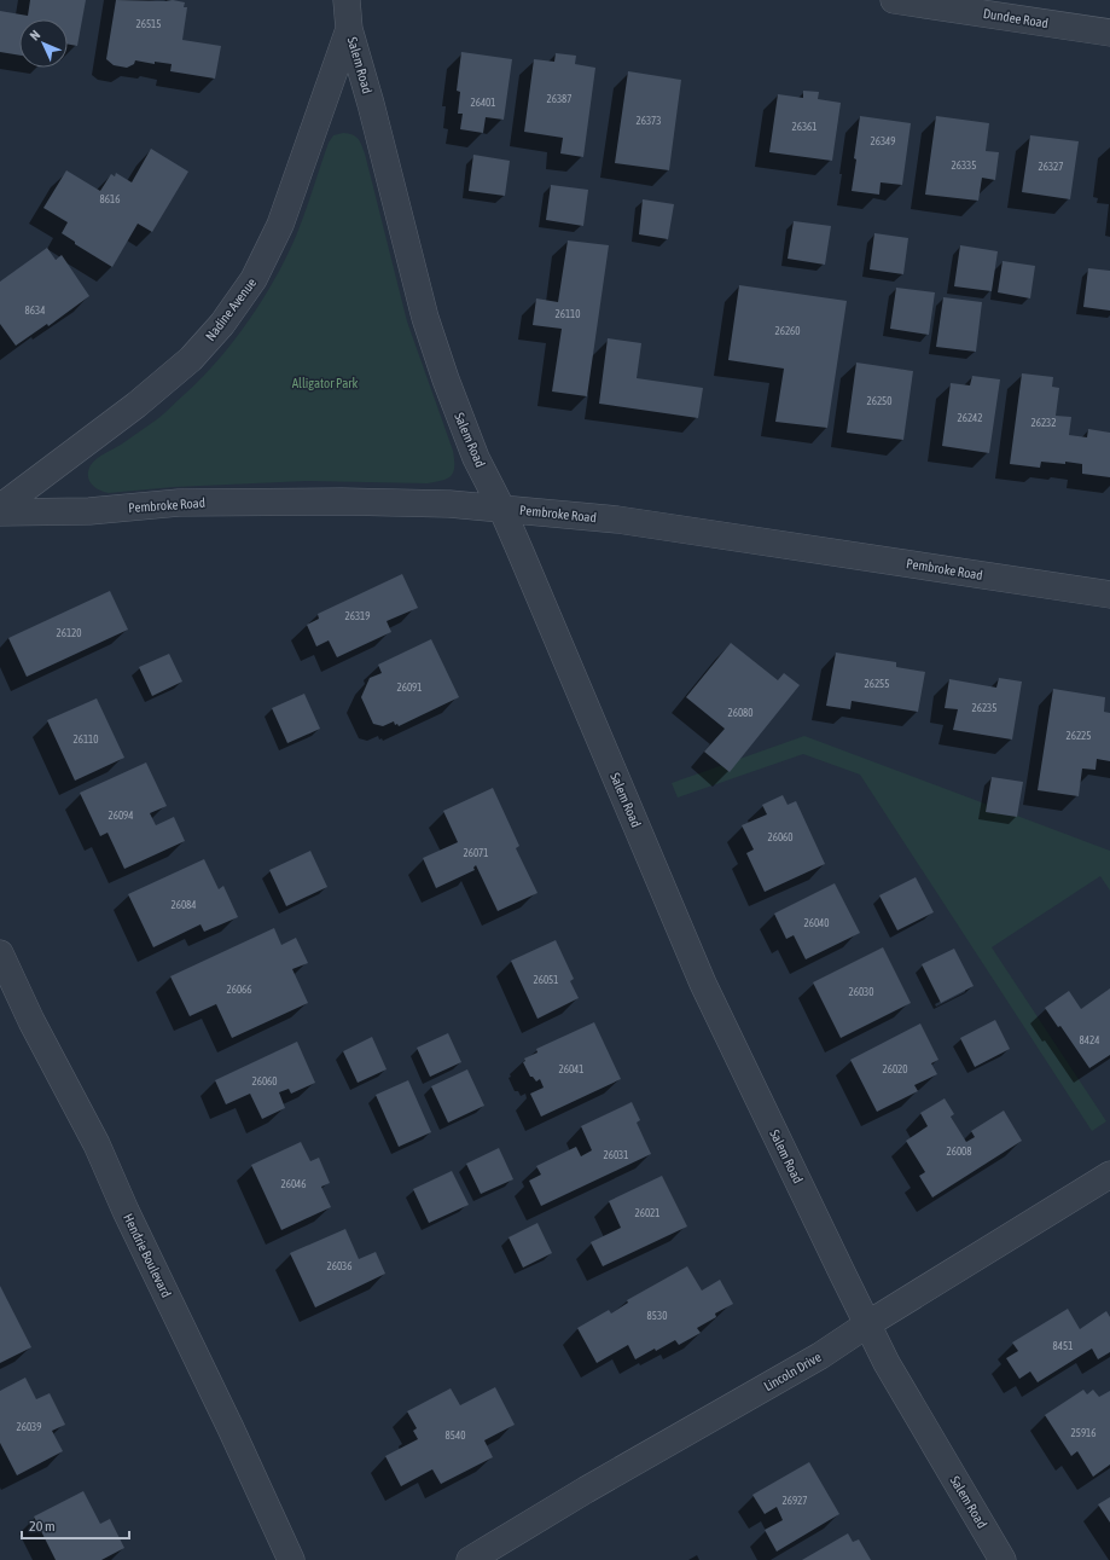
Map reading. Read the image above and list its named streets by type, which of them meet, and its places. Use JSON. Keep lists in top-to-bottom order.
{
  "streets": {
    "street": [
      "Dundee Road",
      "Salem Road",
      "Nadine Avenue",
      "Pembroke Road",
      "Hendrie Boulevard",
      "Lincoln Drive"
    ]
  },
  "crossings": [
    ["Salem Road", "Nadine Avenue"],
    ["Salem Road", "Pembroke Road"],
    ["Salem Road", "Lincoln Drive"]
  ],
  "parks": ["Alligator Park"],
  "house_numbers": [
    "26515",
    "26387",
    "26401",
    "26373",
    "26361",
    "26349",
    "26335",
    "26327",
    "8616",
    "8634",
    "26110",
    "26260",
    "26250",
    "26242",
    "26232",
    "26319",
    "26120",
    "26255",
    "26091",
    "26235",
    "26080",
    "26225",
    "26110",
    "26094",
    "26060",
    "26071",
    "26084",
    "26040",
    "26051",
    "26066",
    "26030",
    "8424",
    "26041",
    "26020",
    "26060",
    "26008",
    "26031",
    "26046",
    "26021",
    "26036",
    "8530",
    "8451",
    "26039",
    "25916",
    "8540",
    "26927"
  ],
  "scale_bar": "20 m",
  "north": "top left"
}
